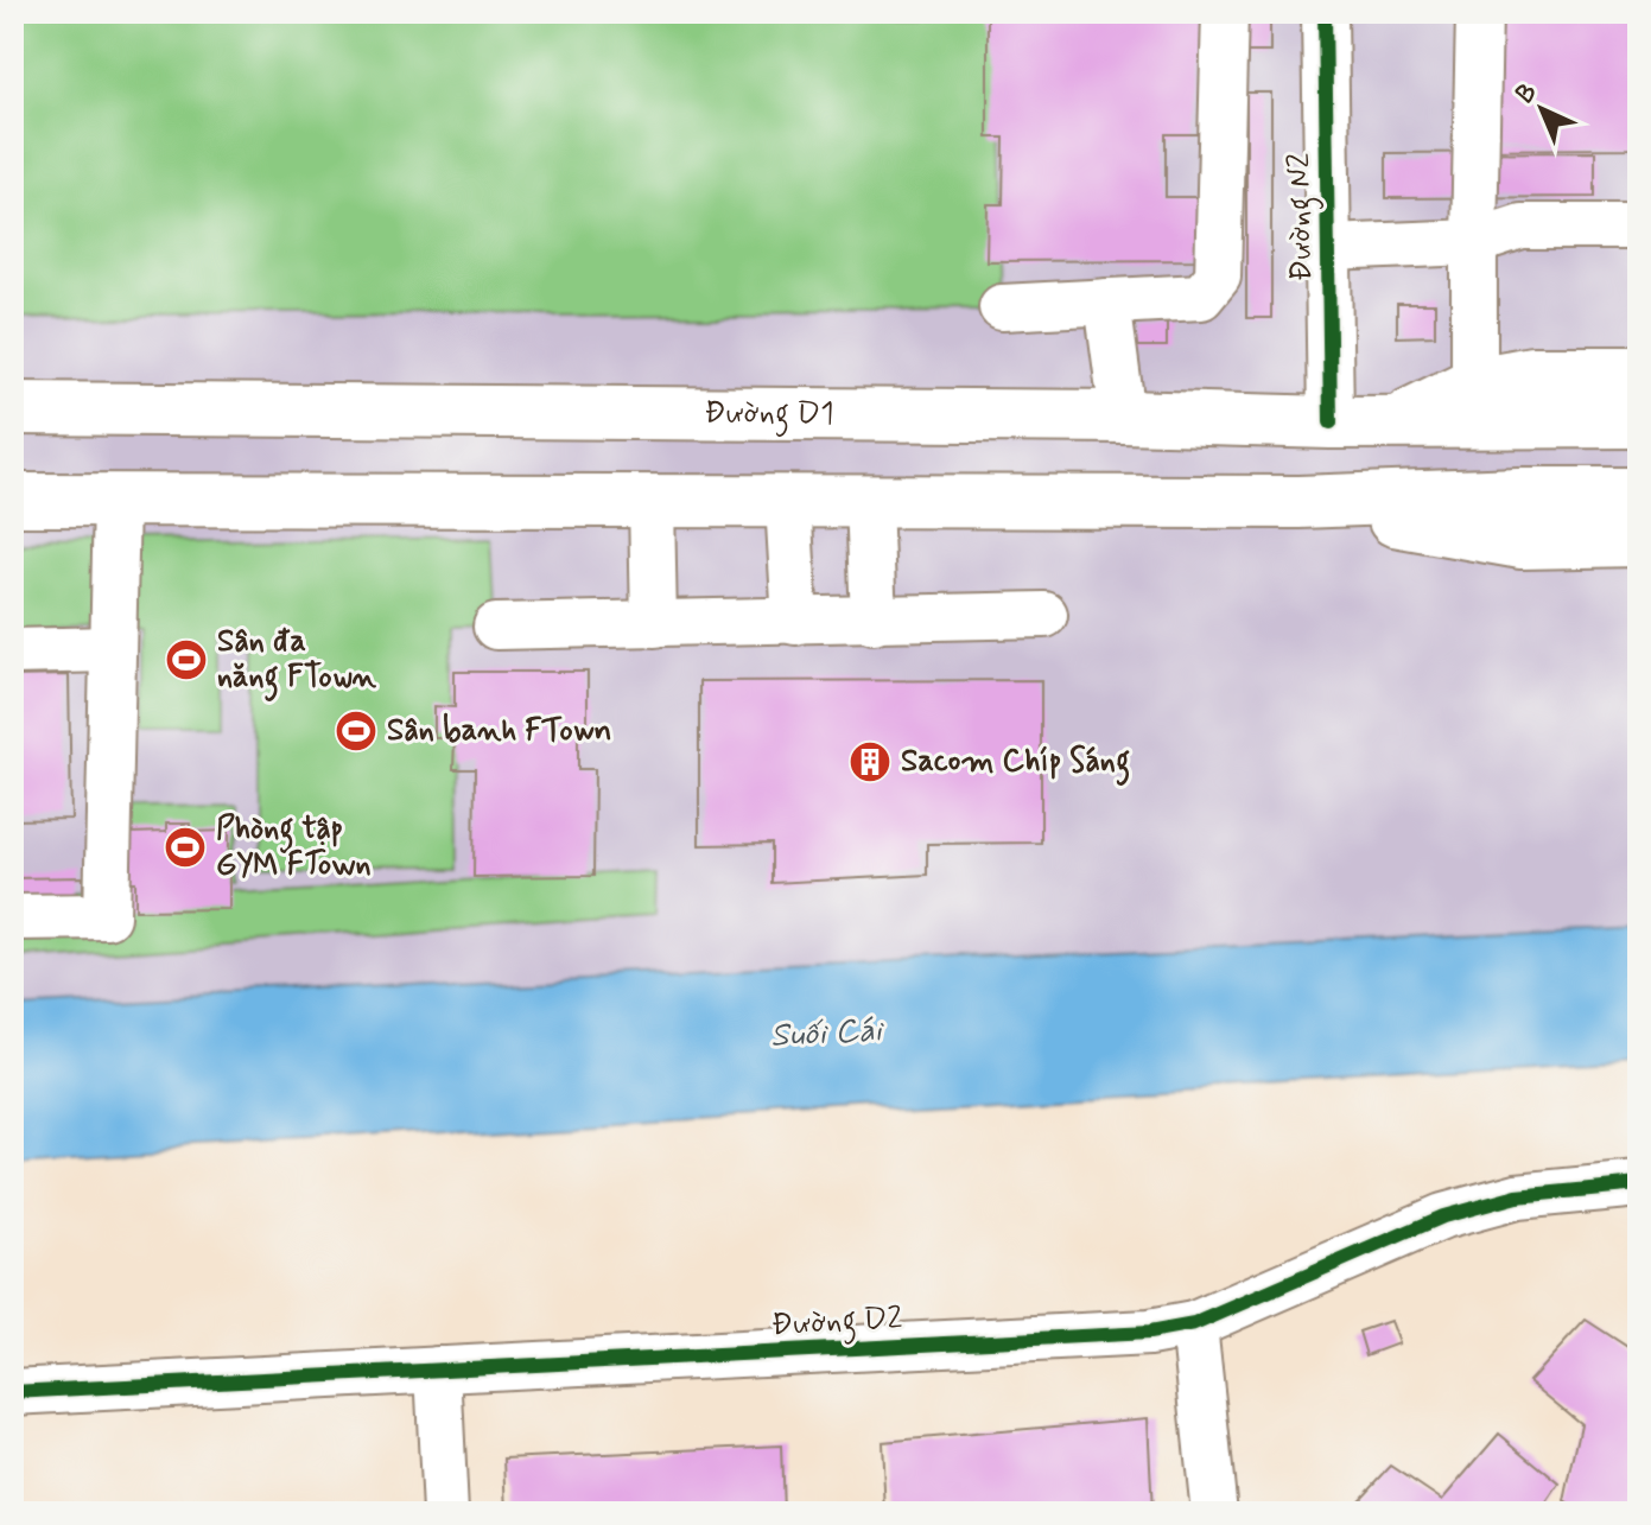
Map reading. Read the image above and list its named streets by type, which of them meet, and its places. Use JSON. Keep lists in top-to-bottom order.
{
  "streets": {
    "main road": ["Đường D1"],
    "street": ["Đường N2", "Đường D2"]
  },
  "crossings": [
    ["Đường N2", "Đường D1"]
  ],
  "water": ["Suối Cái"],
  "places": {
    "sports": ["Sân đa năng FTown", "Sân banh FTown", "Phòng tập GYM FTown"],
    "building": ["Sacom Chíp Sáng"]
  },
  "north": "top left"
}
